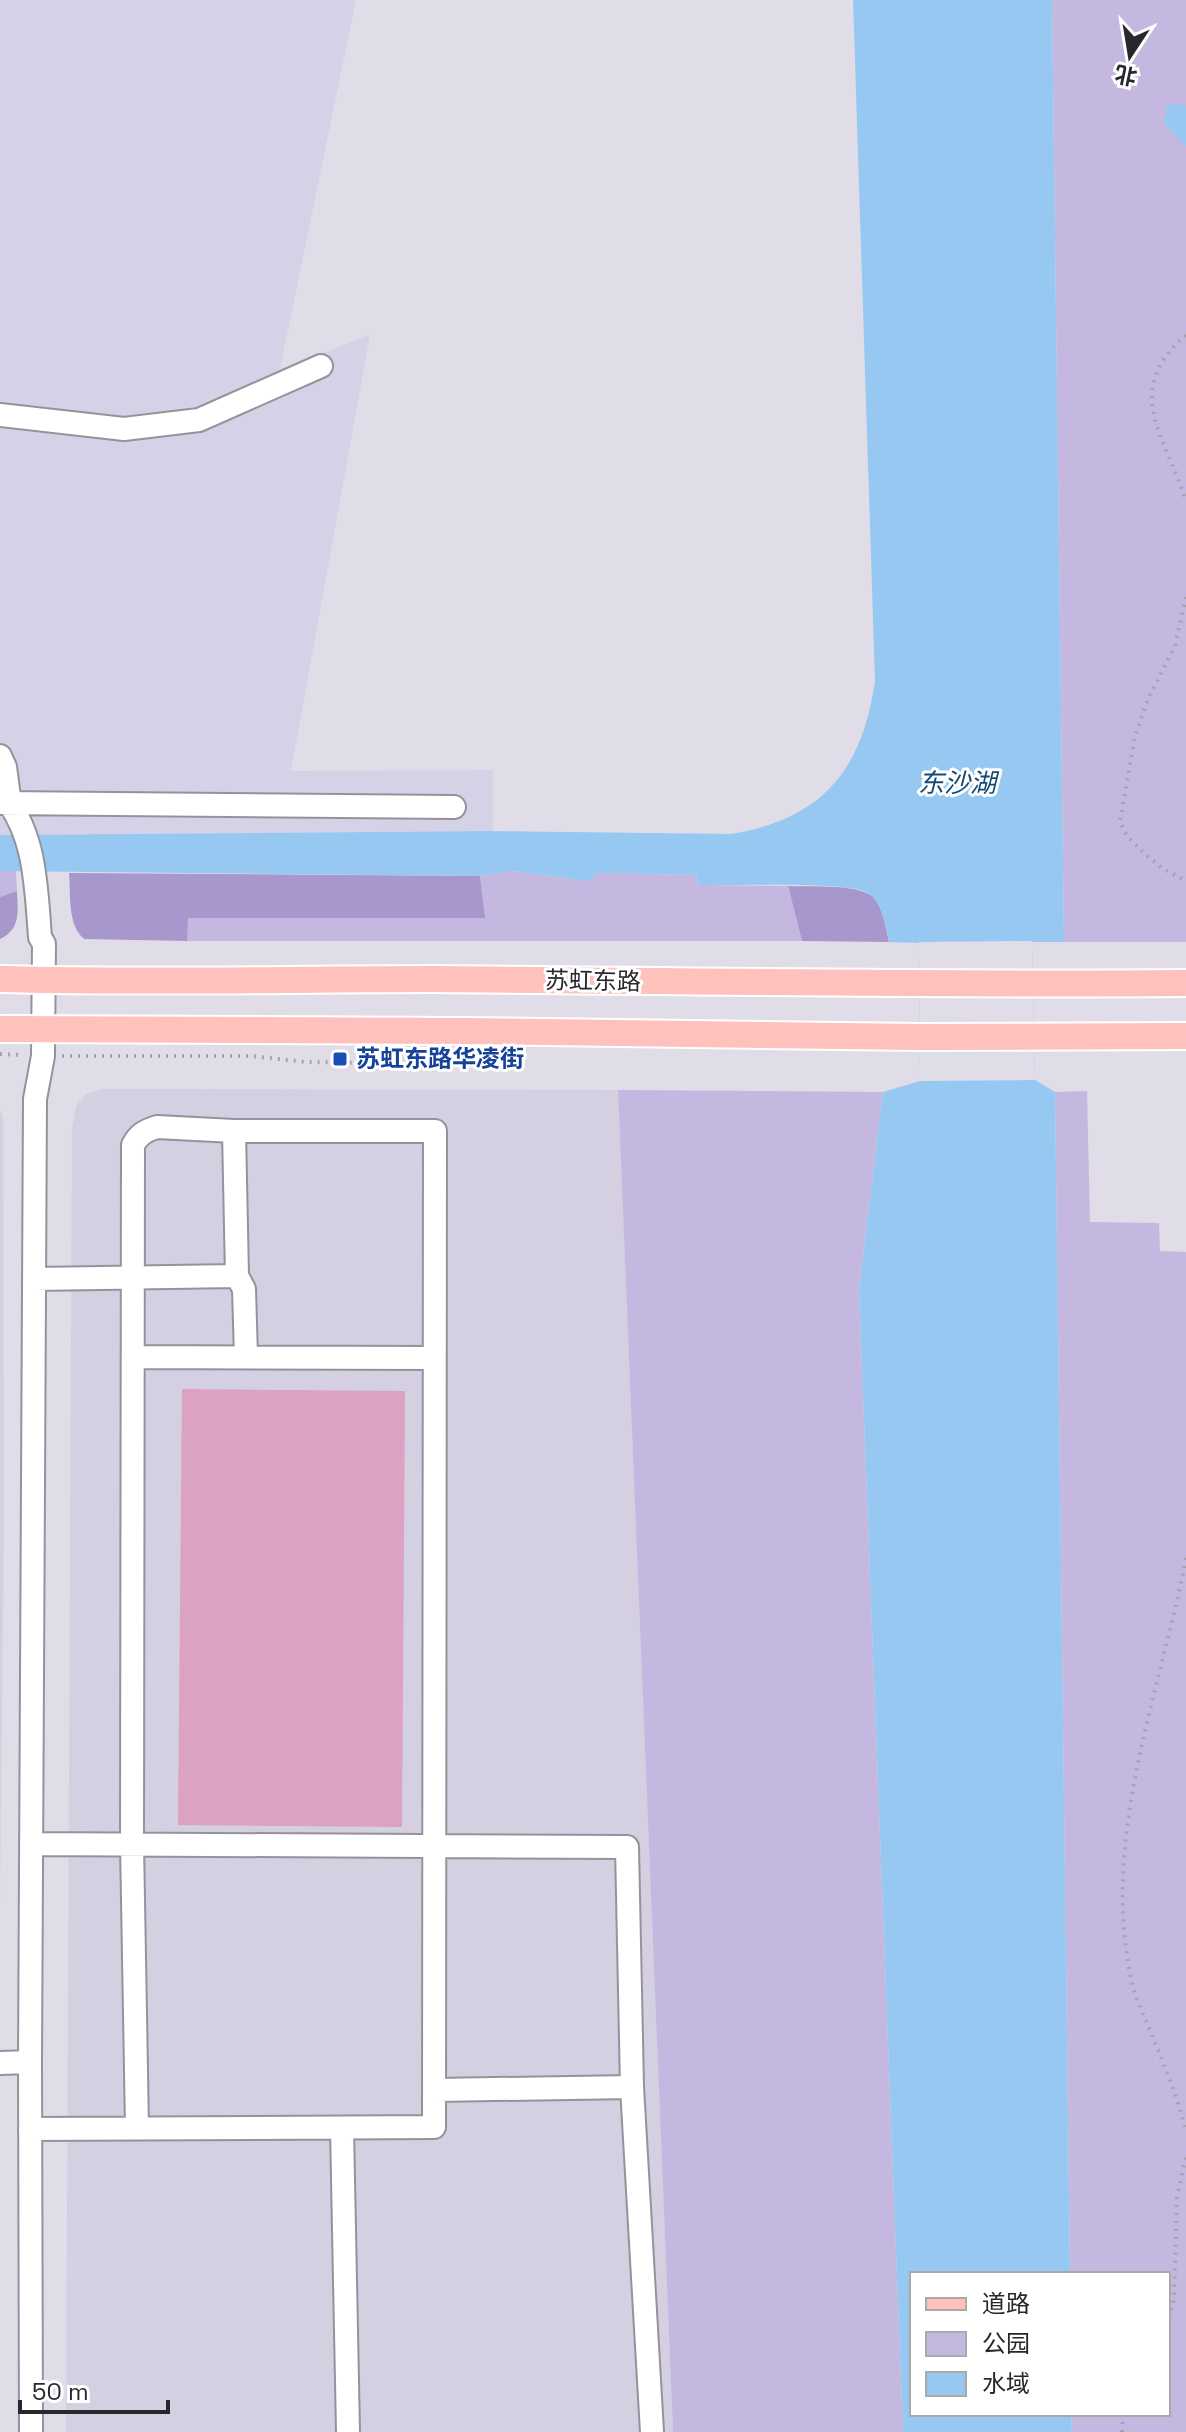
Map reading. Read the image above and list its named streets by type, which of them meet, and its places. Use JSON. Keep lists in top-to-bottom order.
{
  "streets": {
    "main road": ["苏虹东路"]
  },
  "water": ["东沙湖"],
  "places": {
    "transit": ["苏虹东路华凌街"]
  },
  "legend": ["道路", "公园", "水域"],
  "scale_bar": "50 m",
  "north": "bottom"
}
